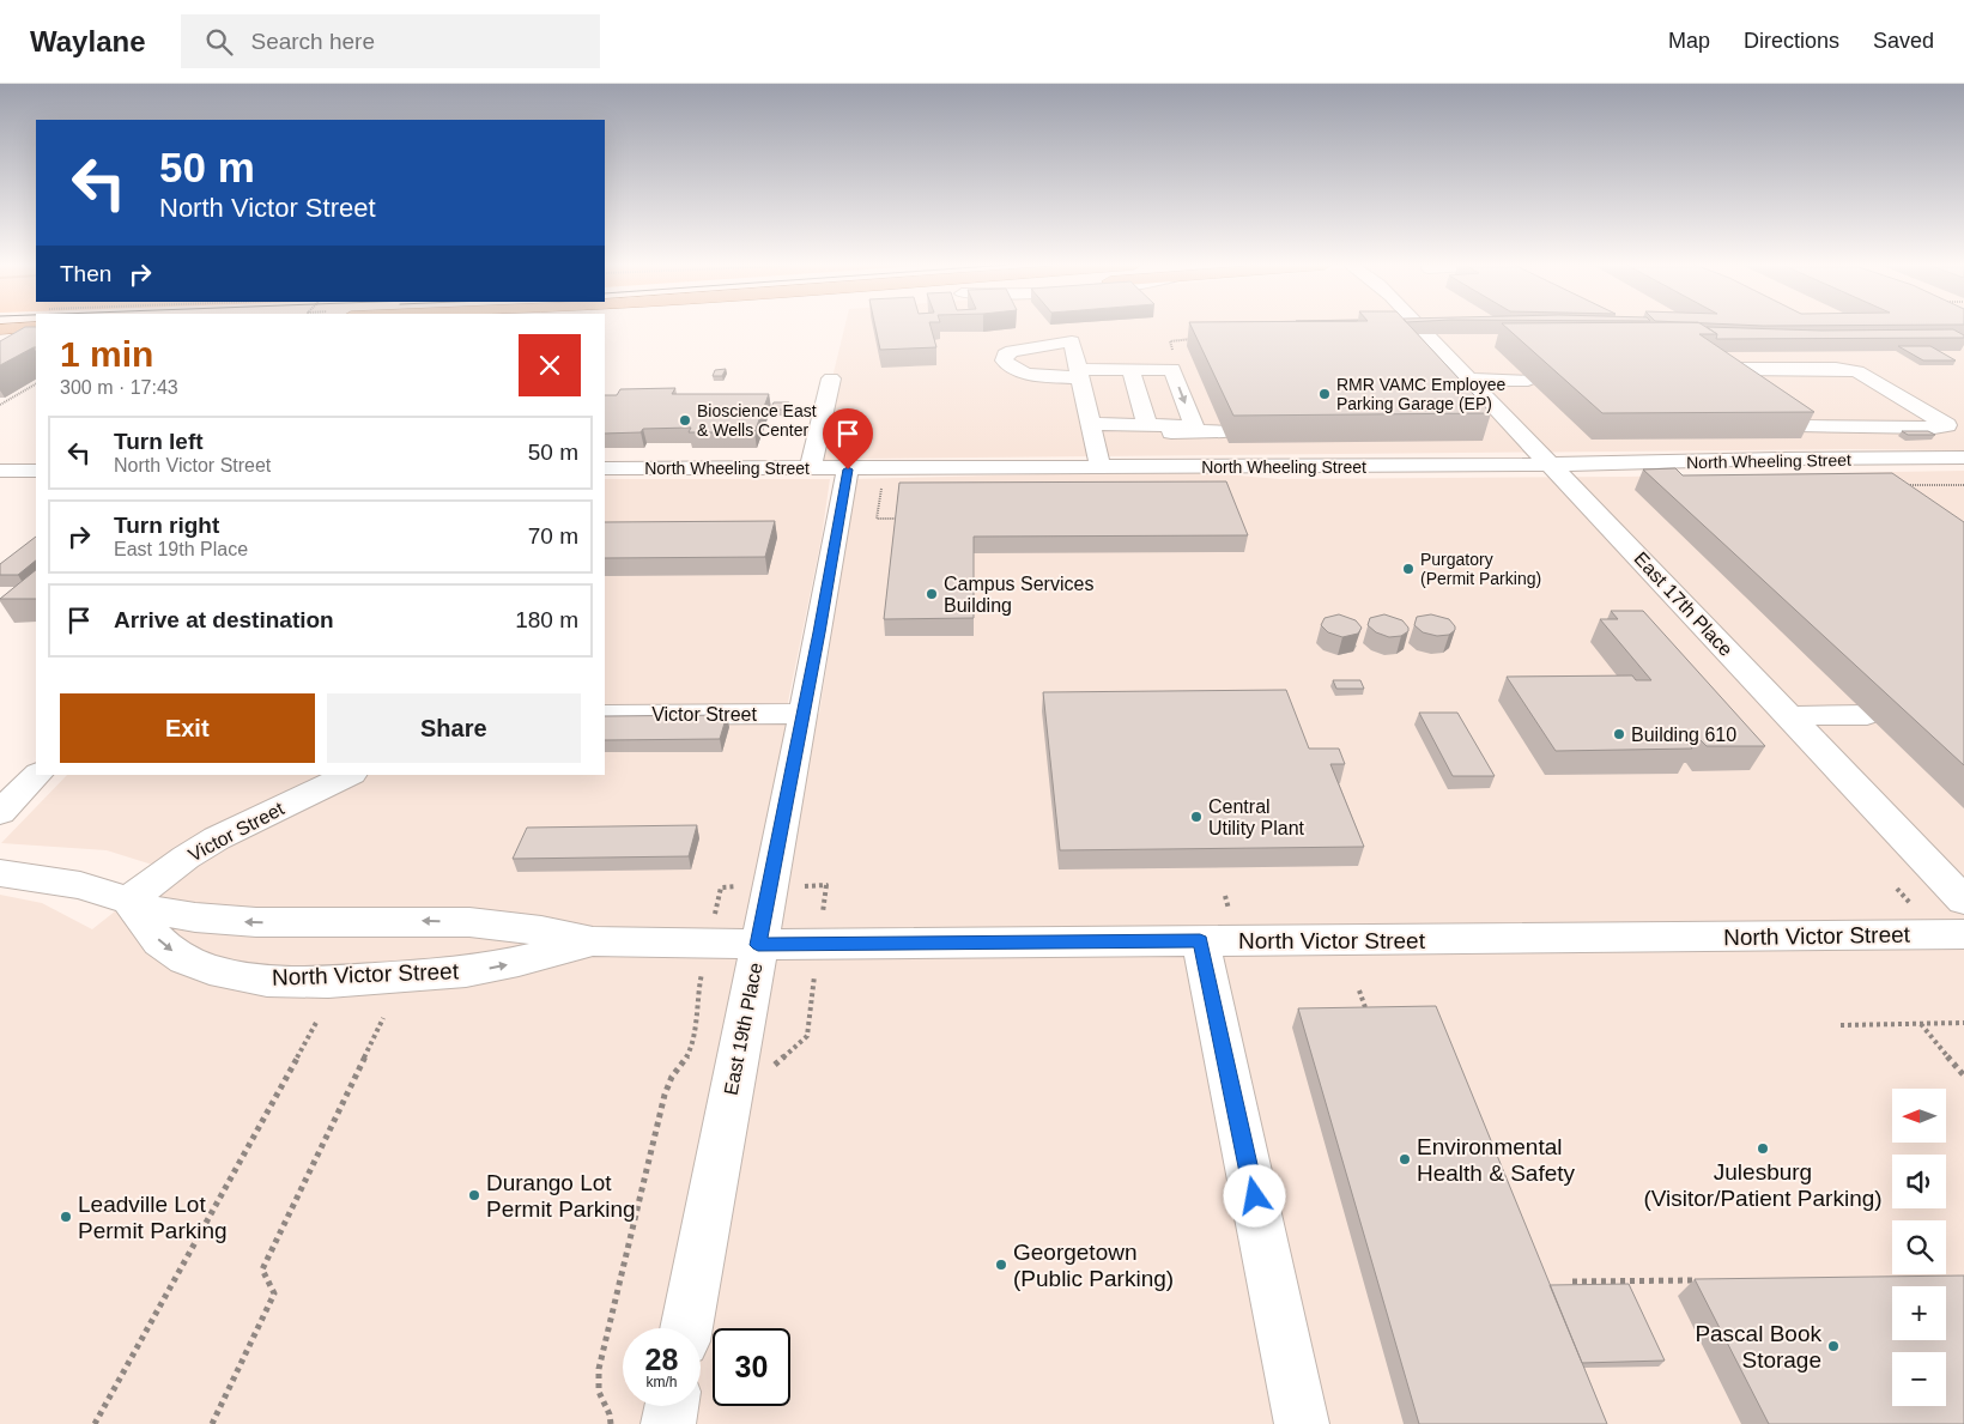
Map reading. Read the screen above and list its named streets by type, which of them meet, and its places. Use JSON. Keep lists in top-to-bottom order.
{
  "streets": {
    "street": [
      "North Wheeling Street",
      "East 17th Place",
      "Victor Street",
      "North Victor Street",
      "East 19th Place"
    ]
  },
  "crossings": [
    ["North Wheeling Street", "East 17th Place"],
    ["North Wheeling Street", "East 19th Place"],
    ["Victor Street", "North Victor Street"],
    ["Victor Street", "East 19th Place"],
    ["North Victor Street", "East 19th Place"]
  ],
  "places": [
    "RMR VAMC Employee Parking Garage (EP)",
    "Bioscience East & Wells Center",
    "Purgatory (Permit Parking)",
    "Campus Services Building",
    "Building 610",
    "Central Utility Plant",
    "Julesburg (Visitor/Patient Parking)",
    "Environmental Health & Safety",
    "Durango Lot Permit Parking",
    "Leadville Lot Permit Parking",
    "Georgetown (Public Parking)",
    "Pascal Book Storage"
  ],
  "north": "left",
  "page": {
    "header": "Waylane",
    "search": "Search here",
    "nav": ["Map", "Directions", "Saved"],
    "turn": ["50 m", "North Victor Street"],
    "then": "Then",
    "heading": ["1 min", "300 m · 17:43"],
    "list": [
      {
        "name": "Turn left",
        "note": "North Victor Street",
        "value": "50 m"
      },
      {
        "name": "Turn right",
        "note": "East 19th Place",
        "value": "70 m"
      },
      {
        "name": "Arrive at destination",
        "value": "180 m"
      }
    ],
    "buttons": ["Exit", "Share"],
    "map_buttons": ["+", "−"],
    "speed": "28 km/h",
    "limit": "30"
  }
}
